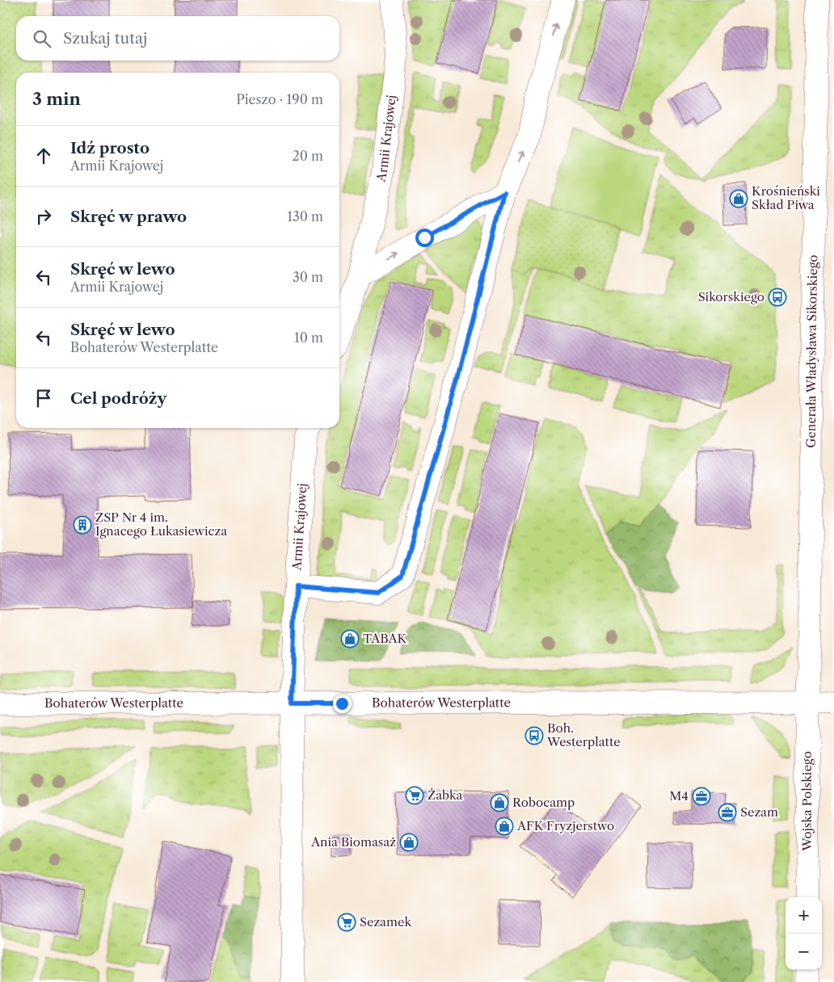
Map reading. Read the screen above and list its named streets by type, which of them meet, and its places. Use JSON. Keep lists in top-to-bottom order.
{
  "streets": {
    "street": [
      "Armii Krajowej",
      "Generała Władysława Sikorskiego",
      "Bohaterów Westerplatte",
      "Wojska Polskiego"
    ]
  },
  "crossings": [
    ["Armii Krajowej", "Bohaterów Westerplatte"],
    ["Generała Władysława Sikorskiego", "Bohaterów Westerplatte"],
    ["Generała Władysława Sikorskiego", "Wojska Polskiego"],
    ["Bohaterów Westerplatte", "Wojska Polskiego"]
  ],
  "places": {
    "shop": [
      "Krośnieński Skład Piwa",
      "TABAK",
      "Robocamp",
      "AFK Fryzjerstwo",
      "Ania Biomasaż"
    ],
    "bus stop": ["Sikorskiego", "Boh. Westerplatte"],
    "building": ["ZSP Nr 4 im. Ignacego Łukasiewicza"],
    "supermarket": ["Żabka", "Sezamek"],
    "office": ["M4", "Sezam"]
  },
  "page": {
    "search": "Szukaj tutaj",
    "heading": ["3 min", "Pieszo · 190 m"],
    "list": [
      ["Idź prosto", "Armii Krajowej", "20 m"],
      ["Skręć w prawo", "130 m"],
      ["Skręć w lewo", "Armii Krajowej", "30 m"],
      ["Skręć w lewo", "Bohaterów Westerplatte", "10 m"],
      "Cel podróży"
    ],
    "map_buttons": ["+", "−"]
  }
}
